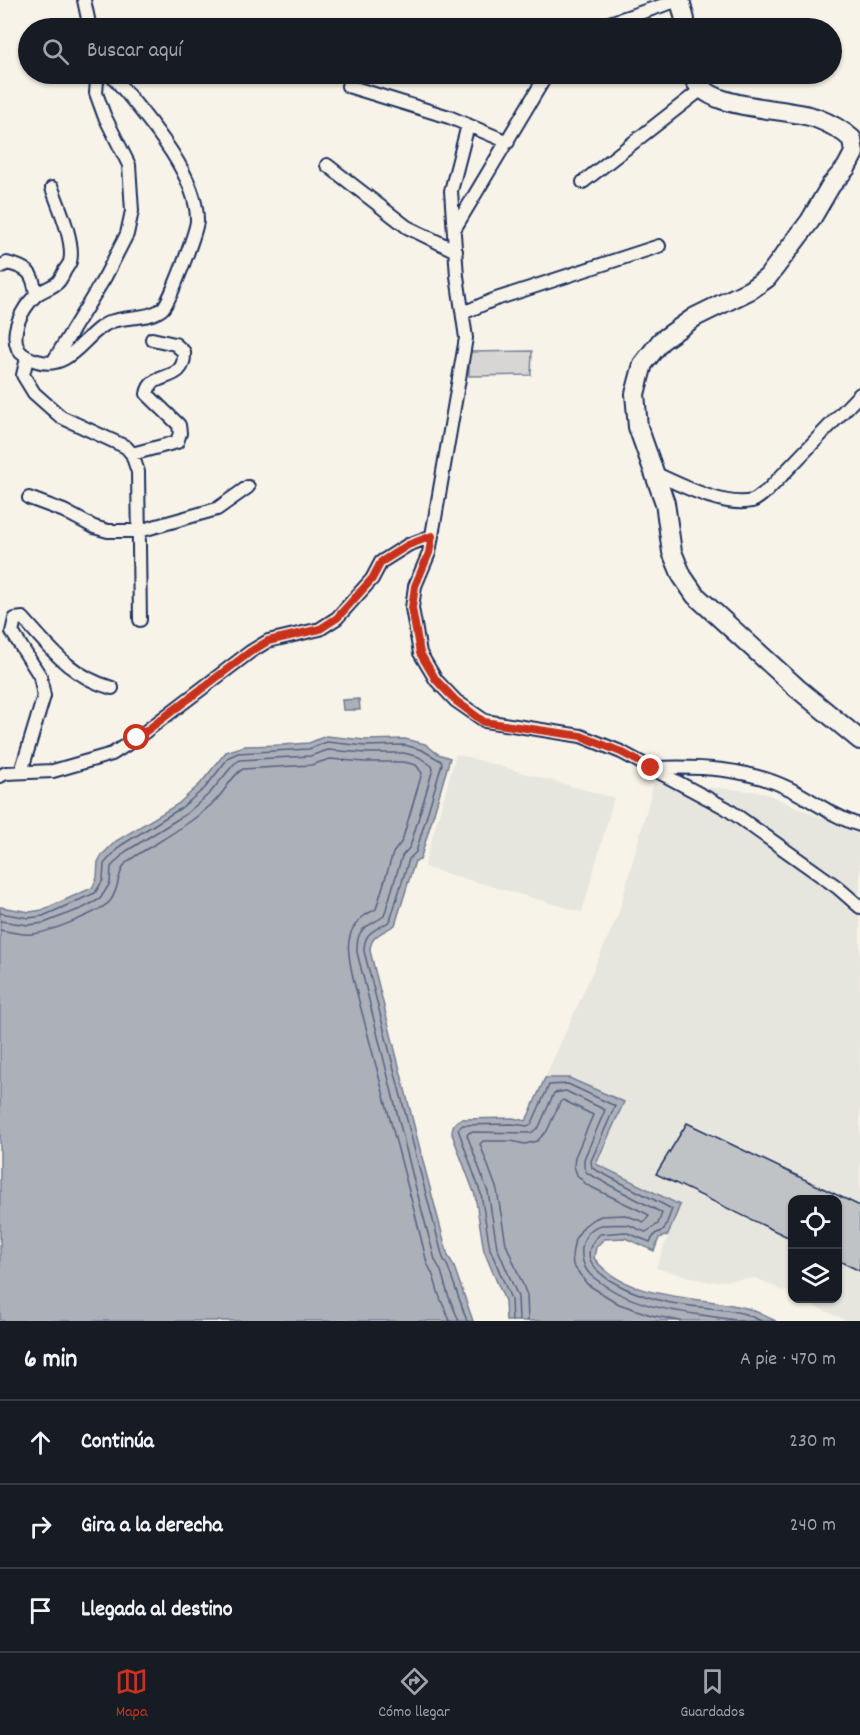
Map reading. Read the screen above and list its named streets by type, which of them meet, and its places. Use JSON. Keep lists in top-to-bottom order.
{
  "page": {
    "search": "Buscar aquí",
    "heading": ["6 min", "A pie · 470 m"],
    "list": [
      ["Continúa", "230 m"],
      ["Gira a la derecha", "240 m"],
      "Llegada al destino"
    ],
    "nav": ["Mapa", "Cómo llegar", "Guardados"]
  }
}
